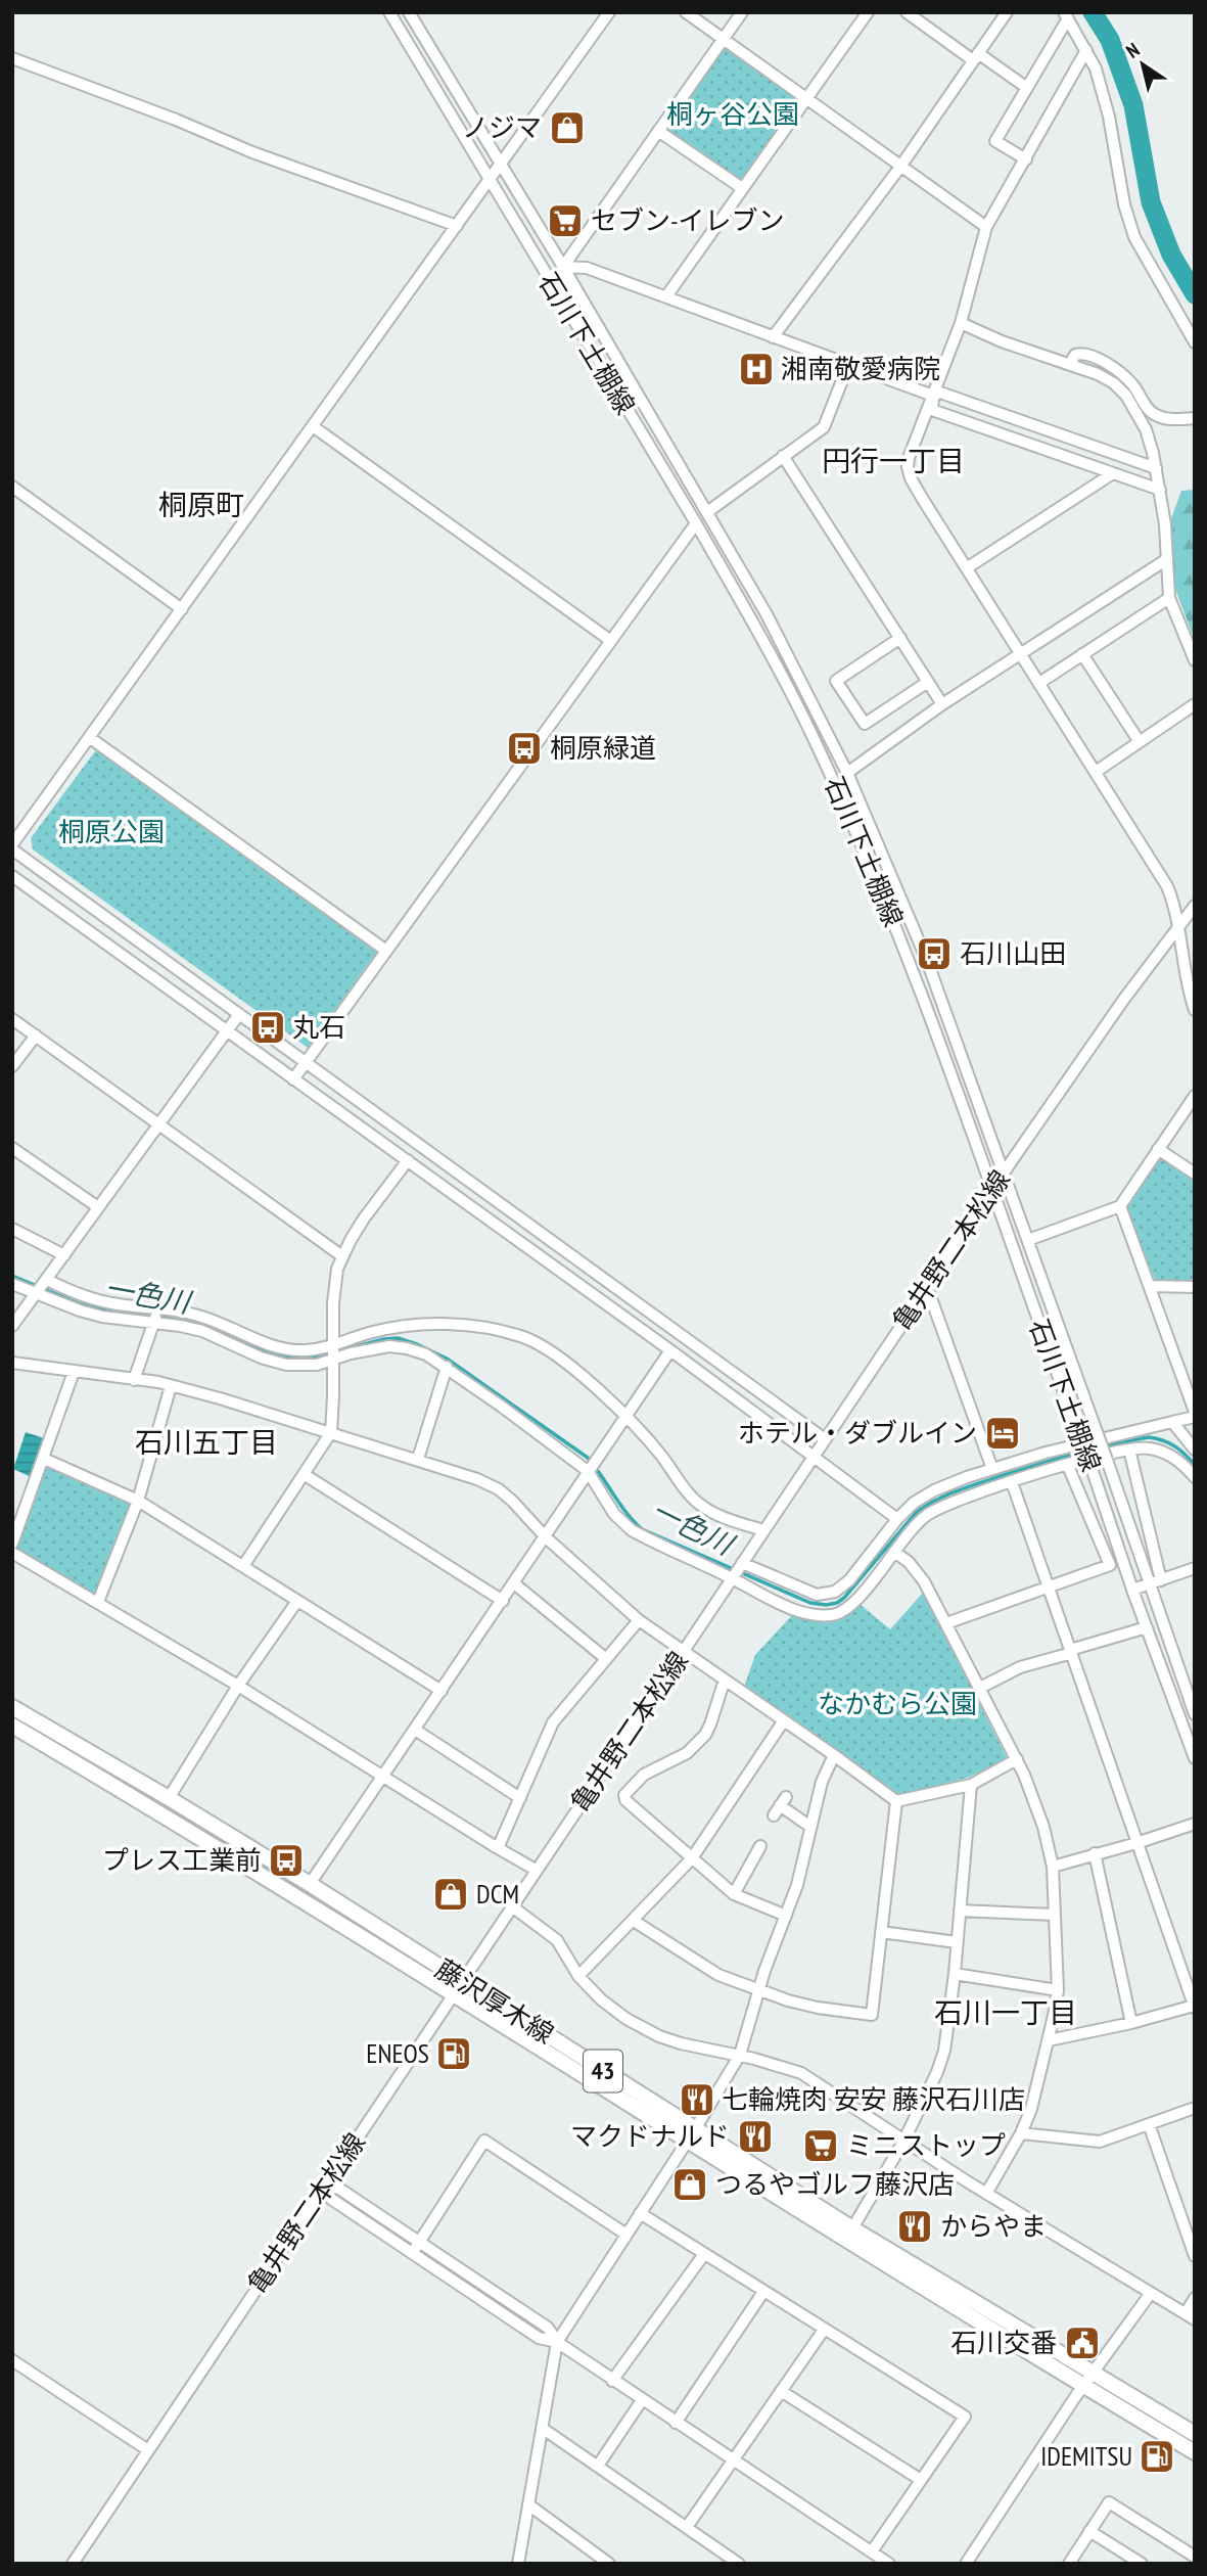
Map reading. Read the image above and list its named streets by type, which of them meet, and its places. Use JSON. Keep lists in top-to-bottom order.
{
  "streets": {
    "main road": ["藤沢厚木線", "43"],
    "street": ["石川下土棚線", "亀井野二本松線"]
  },
  "crossings": [
    ["石川下土棚線", "亀井野二本松線"],
    ["亀井野二本松線", "藤沢厚木線"]
  ],
  "districts": [
    "円行一丁目",
    "桐原町",
    "石川五丁目",
    "石川一丁目"
  ],
  "water": ["一色川"],
  "parks": ["桐ヶ谷公園", "桐原公園", "なかむら公園"],
  "places": {
    "shop": ["ノジマ", "DCM", "つるやゴルフ藤沢店"],
    "supermarket": ["セブン-イレブン", "ミニストップ"],
    "hospital": ["湘南敬愛病院"],
    "bus stop": [
      "桐原緑道",
      "石川山田",
      "丸石",
      "プレス工業前"
    ],
    "hotel": ["ホテル・ダブルイン"],
    "fuel station": ["ENEOS", "IDEMITSU"],
    "restaurant": ["七輪焼肉 安安 藤沢石川店", "マクドナルド", "からやま"],
    "public building": ["石川交番"]
  },
  "north": "top left"
}
